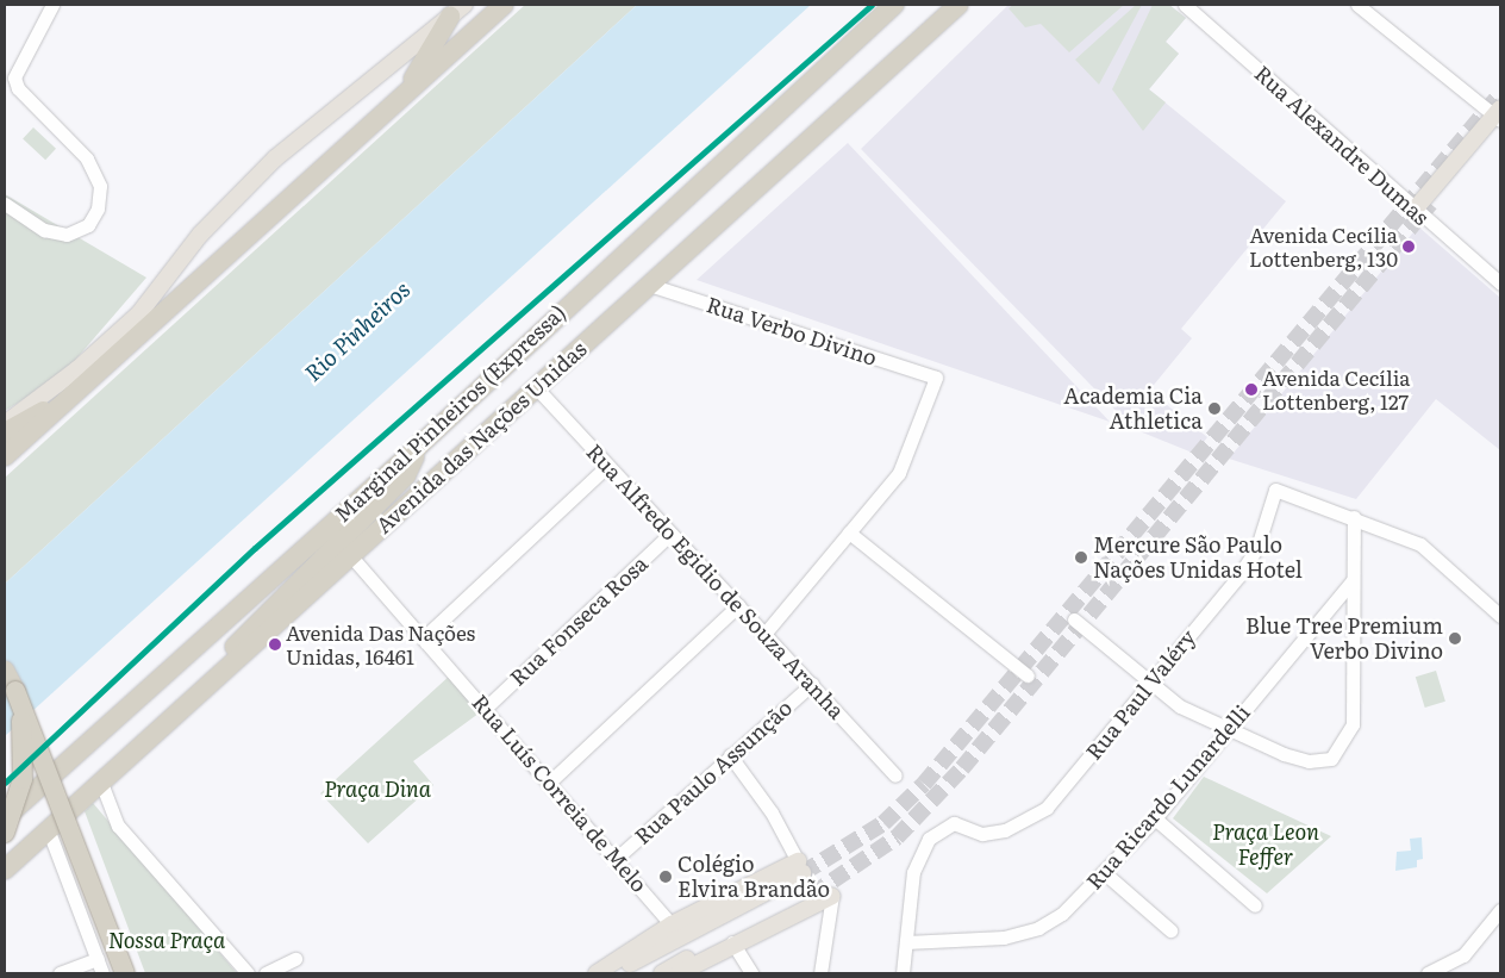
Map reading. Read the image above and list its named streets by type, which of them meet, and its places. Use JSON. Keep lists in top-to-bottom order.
{
  "streets": {
    "highway": ["Marginal Pinheiros (Expressa)", "Avenida das Nações Unidas"],
    "street": [
      "Rua Alexandre Dumas",
      "Rua Verbo Divino",
      "Rua Alfredo Egidio de Souza Aranha",
      "Rua Fonseca Rosa",
      "Rua Paul Valéry",
      "Rua Paulo Assunção",
      "Rua Luís Correia de Melo",
      "Rua Ricardo Lunardelli"
    ]
  },
  "crossings": [
    ["Rua Verbo Divino", "Avenida das Nações Unidas"],
    ["Avenida das Nações Unidas", "Rua Alfredo Egidio de Souza Aranha"],
    ["Avenida das Nações Unidas", "Rua Luís Correia de Melo"],
    ["Rua Alfredo Egidio de Souza Aranha", "Rua Fonseca Rosa"],
    ["Rua Alfredo Egidio de Souza Aranha", "Rua Paulo Assunção"],
    ["Rua Fonseca Rosa", "Rua Luís Correia de Melo"],
    ["Rua Paul Valéry", "Rua Ricardo Lunardelli"],
    ["Rua Paulo Assunção", "Rua Luís Correia de Melo"]
  ],
  "water": ["Rio Pinheiros"],
  "parks": ["Praça Dina", "Praça Leon Feffer", "Nossa Praça"],
  "places": [
    "Avenida Cecília Lottenberg, 130",
    "Avenida Cecília Lottenberg, 127",
    "Academia Cia Athletica",
    "Mercure São Paulo Nações Unidas Hotel",
    "Blue Tree Premium Verbo Divino",
    "Avenida Das Nações Unidas, 16461",
    "Colégio Elvira Brandão"
  ]
}
